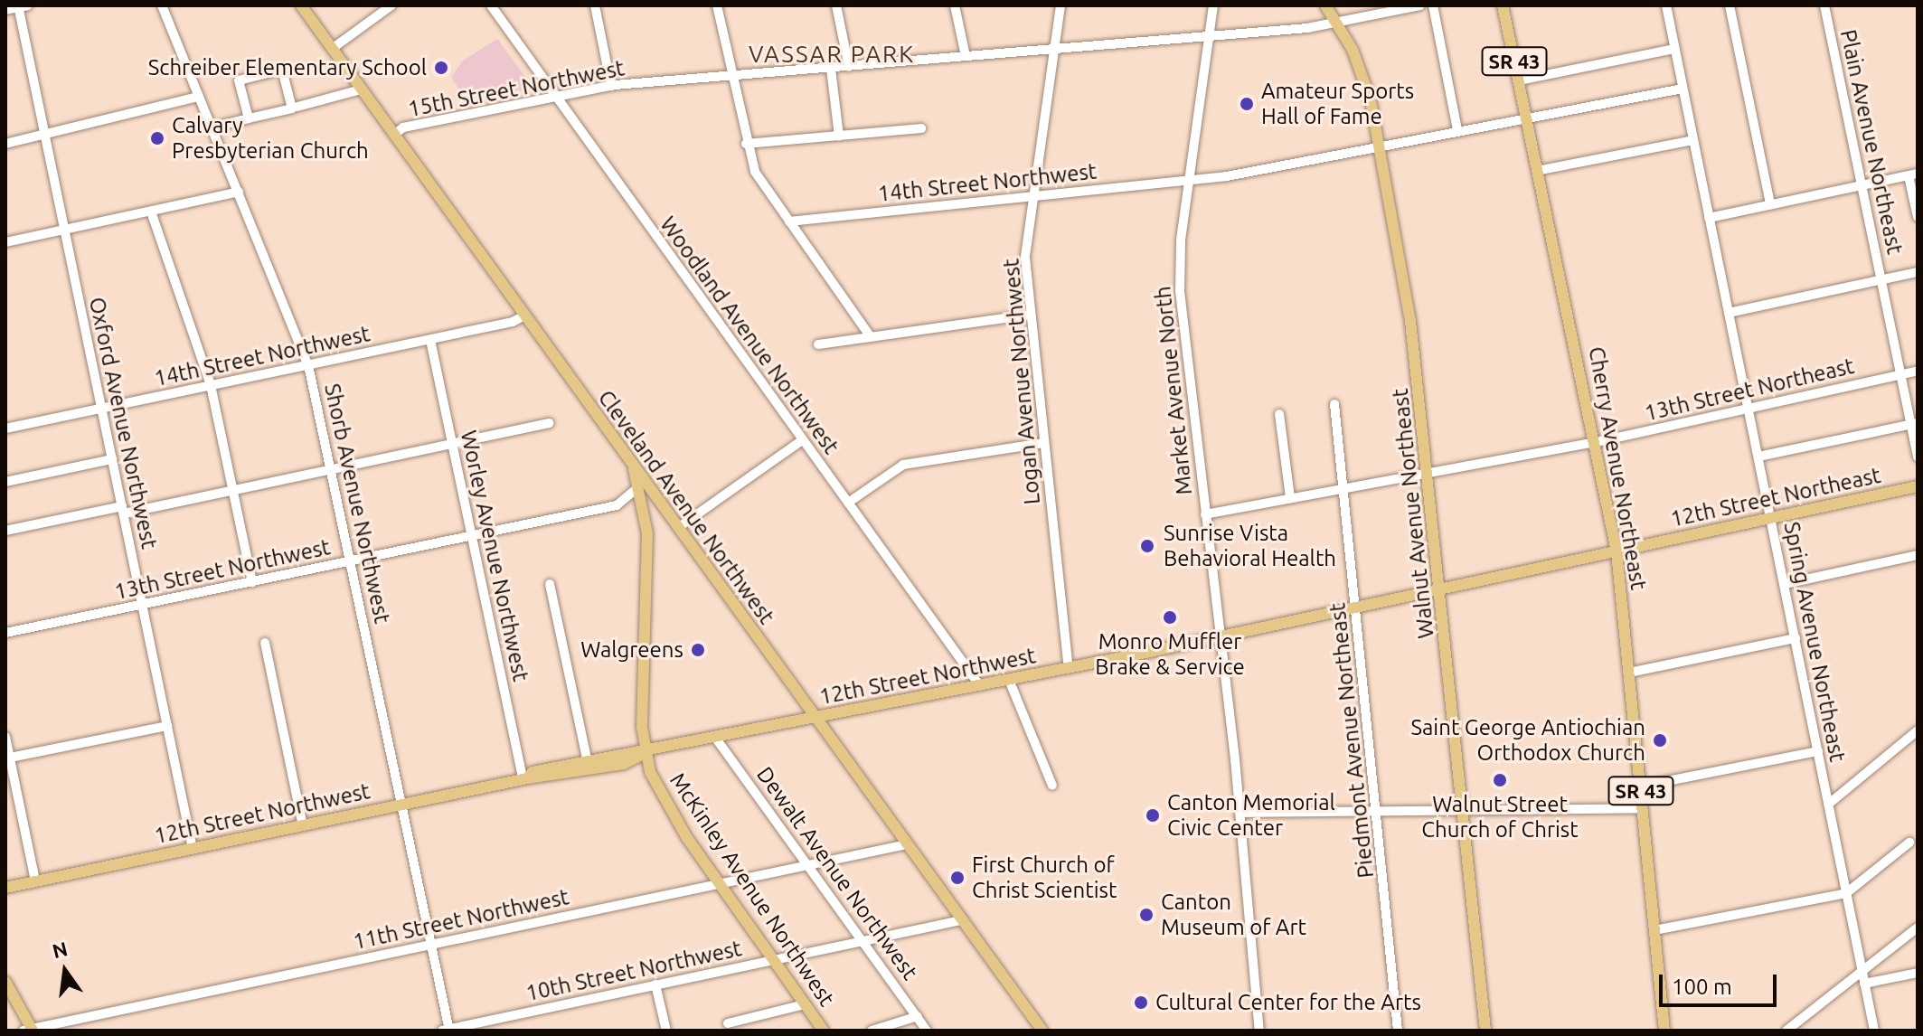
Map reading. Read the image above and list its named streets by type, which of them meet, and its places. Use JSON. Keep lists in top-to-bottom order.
{
  "streets": {
    "main road": [
      "SR 43",
      "Cherry Avenue Northeast",
      "12th Street Northeast",
      "Cleveland Avenue Northwest",
      "Walnut Avenue Northeast",
      "12th Street Northwest",
      "McKinley Avenue Northwest"
    ],
    "street": [
      "15th Street Northwest",
      "Plain Avenue Northeast",
      "14th Street Northwest",
      "Woodland Avenue Northwest",
      "Logan Avenue Northwest",
      "13th Street Northeast",
      "Market Avenue North",
      "Oxford Avenue Northwest",
      "Shorb Avenue Northwest",
      "Worley Avenue Northwest",
      "13th Street Northwest",
      "Spring Avenue Northeast",
      "Piedmont Avenue Northeast",
      "Dewalt Avenue Northwest",
      "11th Street Northwest",
      "10th Street Northwest"
    ]
  },
  "crossings": [
    ["15th Street Northwest", "Woodland Avenue Northwest"],
    ["15th Street Northwest", "Logan Avenue Northwest"],
    ["15th Street Northwest", "Market Avenue North"],
    ["15th Street Northwest", "Cleveland Avenue Northwest"],
    ["15th Street Northwest", "Walnut Avenue Northeast"],
    ["Plain Avenue Northeast", "13th Street Northeast"],
    ["14th Street Northwest", "Logan Avenue Northwest"],
    ["14th Street Northwest", "Market Avenue North"],
    ["14th Street Northwest", "Oxford Avenue Northwest"],
    ["14th Street Northwest", "Cherry Avenue Northeast"],
    ["14th Street Northwest", "Shorb Avenue Northwest"],
    ["14th Street Northwest", "Cleveland Avenue Northwest"],
    ["14th Street Northwest", "Walnut Avenue Northeast"],
    ["14th Street Northwest", "Worley Avenue Northwest"],
    ["14th Street Northwest", "Spring Avenue Northeast"],
    ["Woodland Avenue Northwest", "12th Street Northwest"],
    ["Logan Avenue Northwest", "12th Street Northwest"],
    ["13th Street Northeast", "Market Avenue North"],
    ["13th Street Northeast", "Cherry Avenue Northeast"],
    ["13th Street Northeast", "Walnut Avenue Northeast"],
    ["13th Street Northeast", "Spring Avenue Northeast"],
    ["13th Street Northeast", "Piedmont Avenue Northeast"],
    ["Market Avenue North", "12th Street Northeast"],
    ["Market Avenue North", "12th Street Northwest"],
    ["Oxford Avenue Northwest", "13th Street Northwest"],
    ["Oxford Avenue Northwest", "12th Street Northwest"],
    ["Cherry Avenue Northeast", "12th Street Northeast"],
    ["12th Street Northeast", "Walnut Avenue Northeast"],
    ["12th Street Northeast", "Spring Avenue Northeast"],
    ["12th Street Northeast", "12th Street Northwest"],
    ["12th Street Northeast", "Piedmont Avenue Northeast"],
    ["Shorb Avenue Northwest", "13th Street Northwest"],
    ["Shorb Avenue Northwest", "12th Street Northwest"],
    ["Shorb Avenue Northwest", "11th Street Northwest"],
    ["Shorb Avenue Northwest", "10th Street Northwest"],
    ["Cleveland Avenue Northwest", "12th Street Northwest"],
    ["Cleveland Avenue Northwest", "McKinley Avenue Northwest"],
    ["Cleveland Avenue Northwest", "11th Street Northwest"],
    ["Cleveland Avenue Northwest", "10th Street Northwest"],
    ["Worley Avenue Northwest", "13th Street Northwest"],
    ["Worley Avenue Northwest", "12th Street Northwest"],
    ["13th Street Northwest", "McKinley Avenue Northwest"],
    ["12th Street Northwest", "Dewalt Avenue Northwest"],
    ["12th Street Northwest", "McKinley Avenue Northwest"],
    ["Dewalt Avenue Northwest", "11th Street Northwest"],
    ["Dewalt Avenue Northwest", "10th Street Northwest"],
    ["McKinley Avenue Northwest", "11th Street Northwest"],
    ["McKinley Avenue Northwest", "10th Street Northwest"]
  ],
  "districts": ["VASSAR PARK"],
  "places": [
    "Schreiber Elementary School",
    "Amateur Sports Hall of Fame",
    "Calvary Presbyterian Church",
    "Sunrise Vista Behavioral Health",
    "Monro Muffler Brake & Service",
    "Walgreens",
    "Saint George Antiochian Orthodox Church",
    "Walnut Street Church of Christ",
    "Canton Memorial Civic Center",
    "First Church of Christ Scientist",
    "Canton Museum of Art",
    "Cultural Center for the Arts"
  ],
  "scale_bar": "100 m",
  "north": "top"
}
